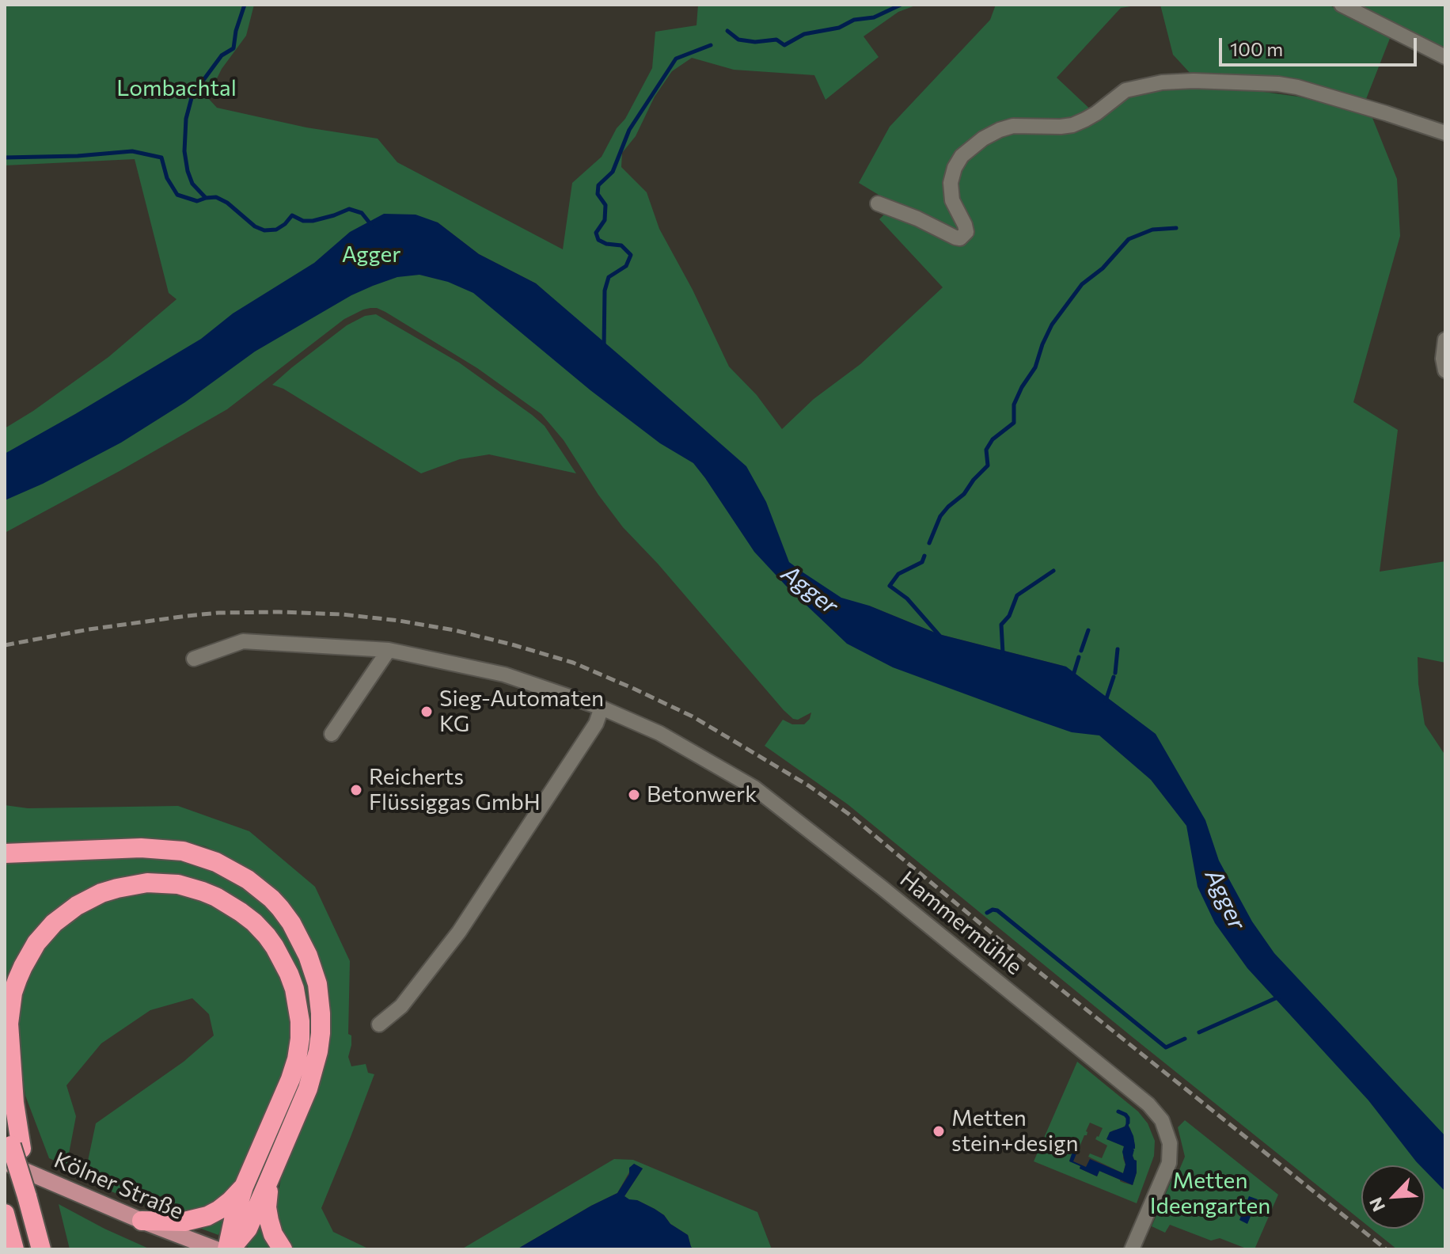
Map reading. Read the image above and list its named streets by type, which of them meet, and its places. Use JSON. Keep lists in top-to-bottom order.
{
  "streets": {
    "main road": ["Kölner Straße"],
    "street": ["Hammermühle"]
  },
  "water": ["Agger"],
  "parks": ["Lombachtal", "Agger", "Metten Ideengarten"],
  "places": [
    "Sieg-Automaten KG",
    "Reicherts Flüssiggas GmbH",
    "Betonwerk",
    "Metten stein+design"
  ],
  "scale_bar": "100 m",
  "north": "bottom left"
}
